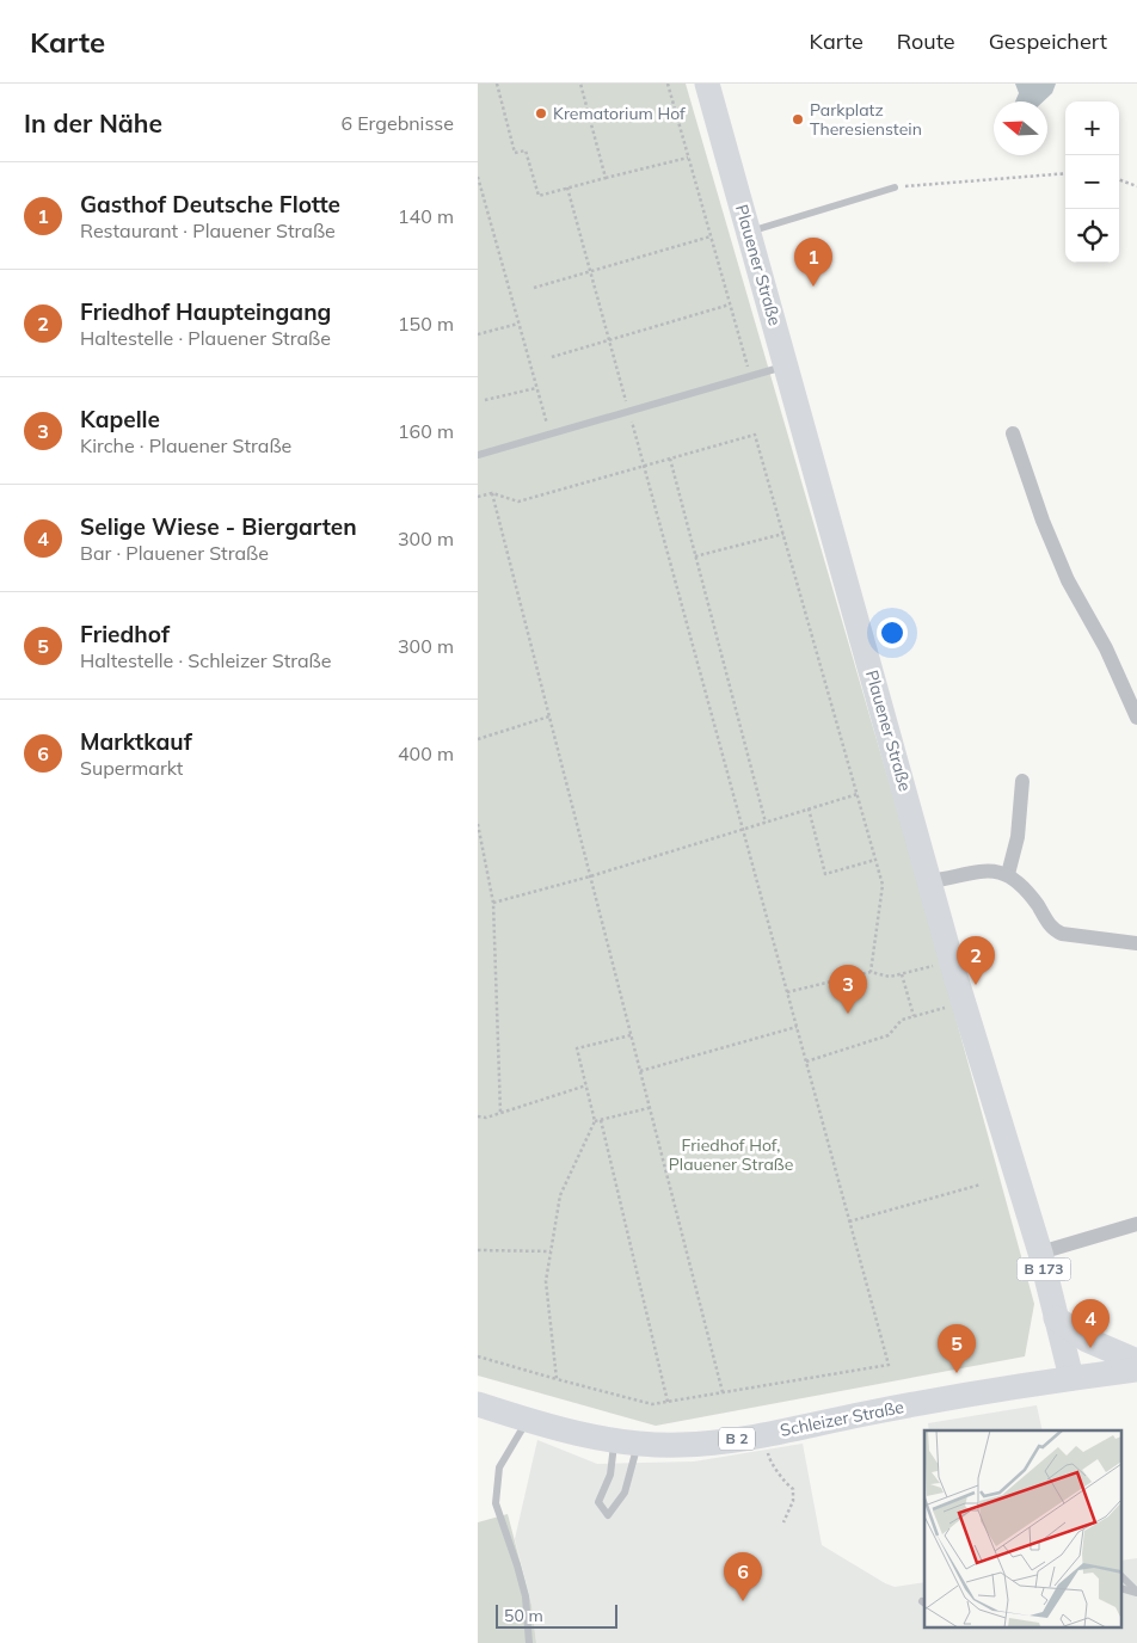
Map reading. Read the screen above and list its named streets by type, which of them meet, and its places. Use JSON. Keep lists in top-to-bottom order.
{
  "streets": {
    "main road": [
      "Plauener Straße",
      "B 173",
      "Schleizer Straße",
      "B 2"
    ]
  },
  "crossings": [
    ["Plauener Straße", "Schleizer Straße"]
  ],
  "parks": ["Friedhof Hof, Plauener Straße"],
  "places": ["Krematorium Hof", "Parkplatz Theresienstein"],
  "scale_bar": "50 m",
  "north": "left",
  "page": {
    "header": "Karte",
    "nav": ["Karte", "Route", "Gespeichert"],
    "heading": ["In der Nähe", "6 Ergebnisse"],
    "map_buttons": ["+", "−"],
    "list": [
      {
        "mark": "1",
        "name": "Gasthof Deutsche Flotte",
        "note": "Restaurant · Plauener Straße",
        "value": "140 m"
      },
      {
        "mark": "2",
        "name": "Friedhof Haupteingang",
        "note": "Haltestelle · Plauener Straße",
        "value": "150 m"
      },
      {
        "mark": "3",
        "name": "Kapelle",
        "note": "Kirche · Plauener Straße",
        "value": "160 m"
      },
      {
        "mark": "4",
        "name": "Selige Wiese - Biergarten",
        "note": "Bar · Plauener Straße",
        "value": "300 m"
      },
      {
        "mark": "5",
        "name": "Friedhof",
        "note": "Haltestelle · Schleizer Straße",
        "value": "300 m"
      },
      {
        "mark": "6",
        "name": "Marktkauf",
        "note": "Supermarkt",
        "value": "400 m"
      }
    ],
    "pins": [
      "1",
      "2",
      "3",
      "4",
      "5",
      "6"
    ],
    "scale": "50 m"
  }
}
